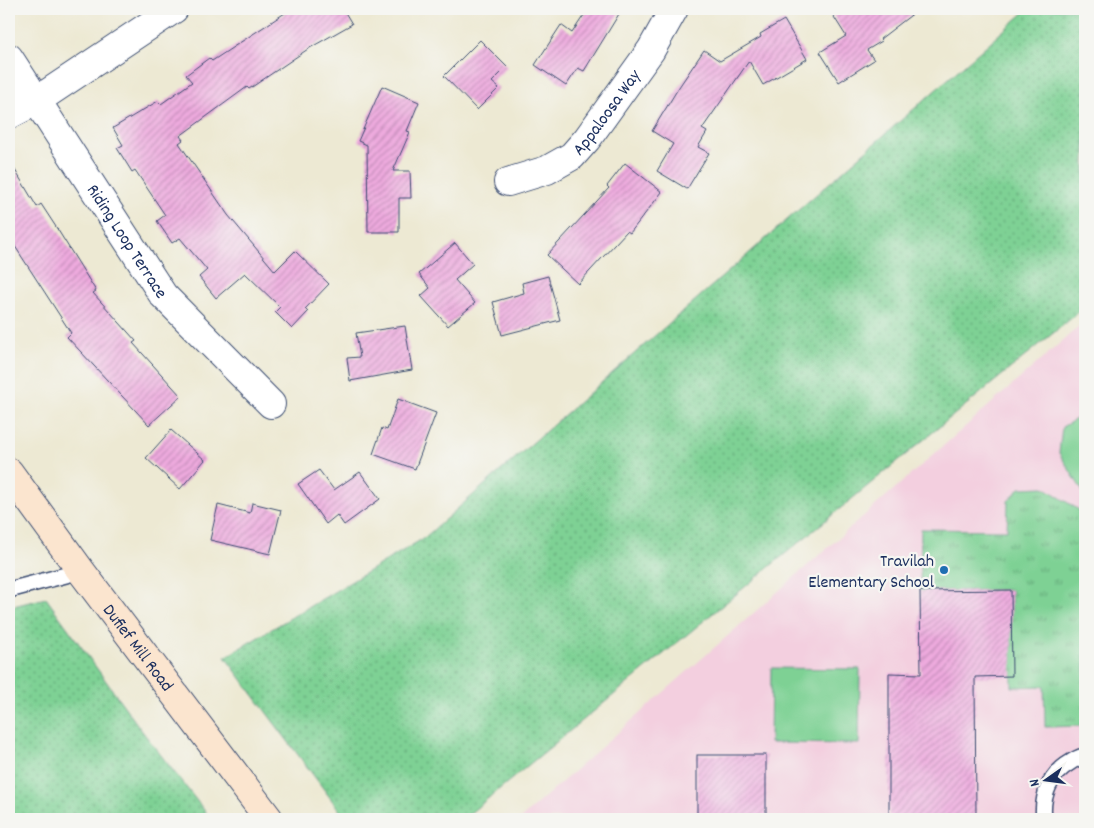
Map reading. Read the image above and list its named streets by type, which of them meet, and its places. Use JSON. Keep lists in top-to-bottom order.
{
  "streets": {
    "main road": ["Dufief Mill Road"],
    "street": ["Appaloosa Way", "Riding Loop Terrace"]
  },
  "places": ["Travilah Elementary School"],
  "north": "left"
}
